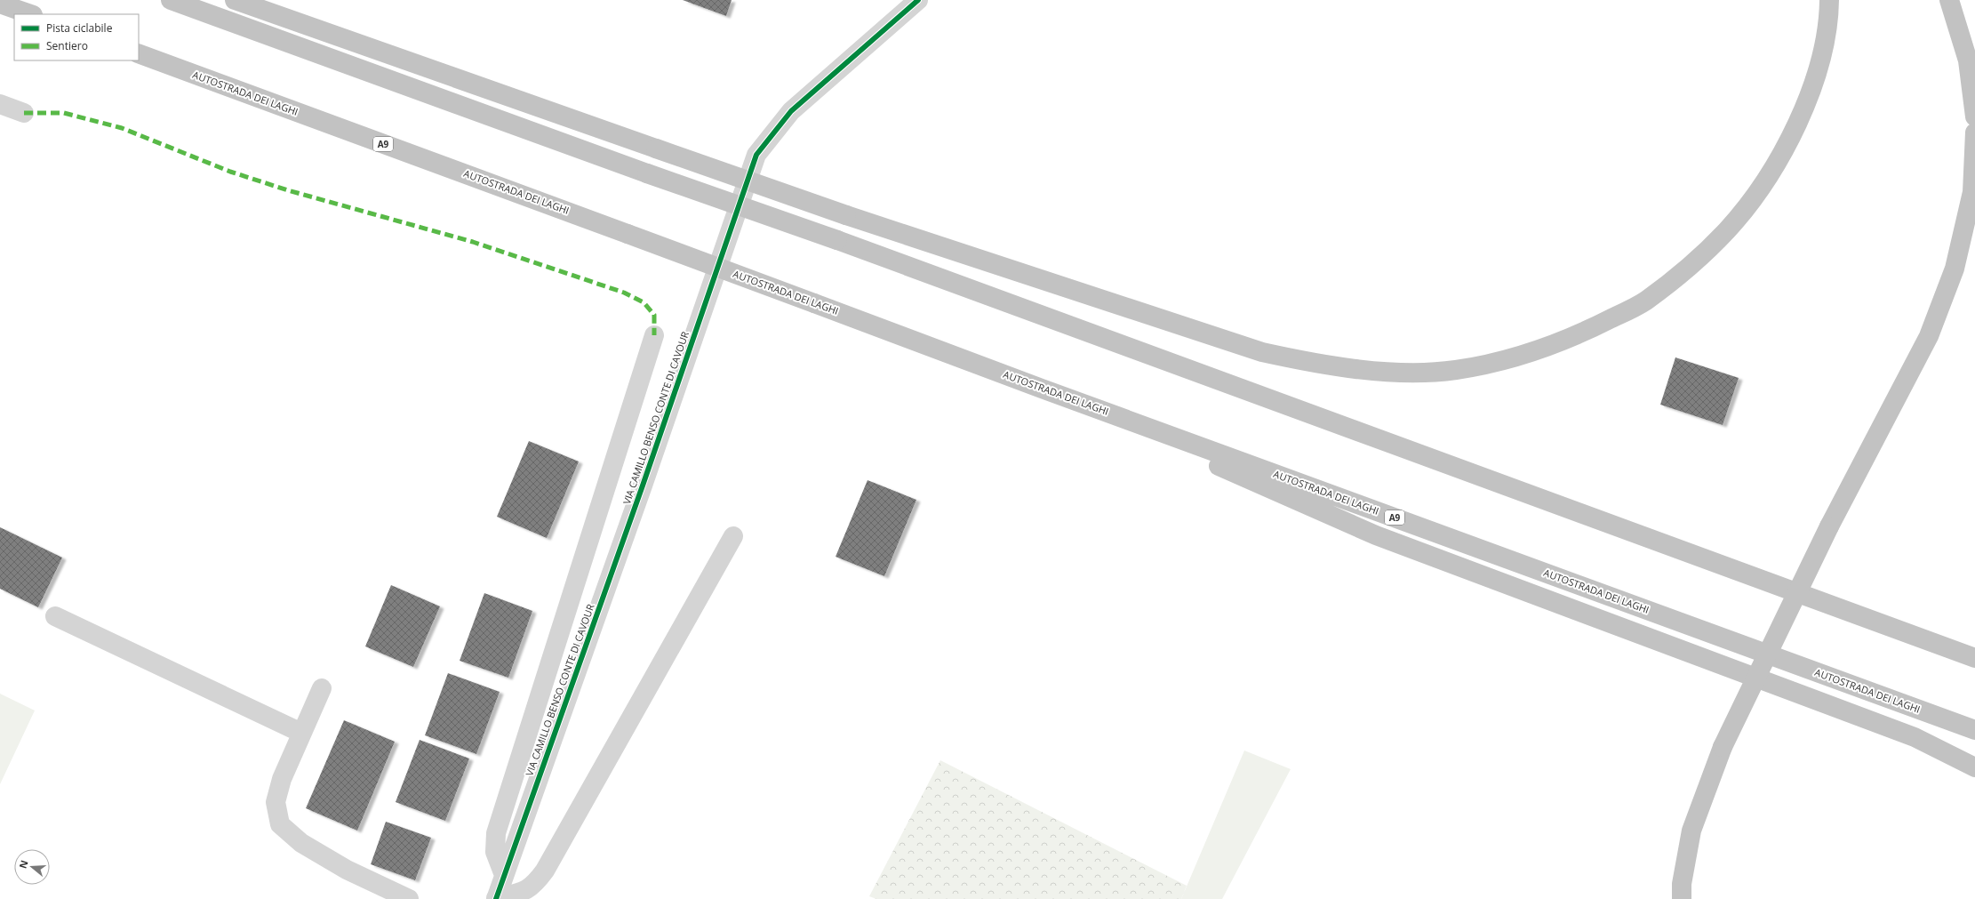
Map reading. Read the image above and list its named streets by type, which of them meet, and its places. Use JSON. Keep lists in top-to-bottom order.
{
  "streets": {
    "highway": ["AUTOSTRADA DEI LAGHI", "A9"],
    "street": ["VIA CAMILLO BENSO CONTE DI CAVOUR"]
  },
  "legend": ["Pista ciclabile", "Sentiero"],
  "north": "left"
}
